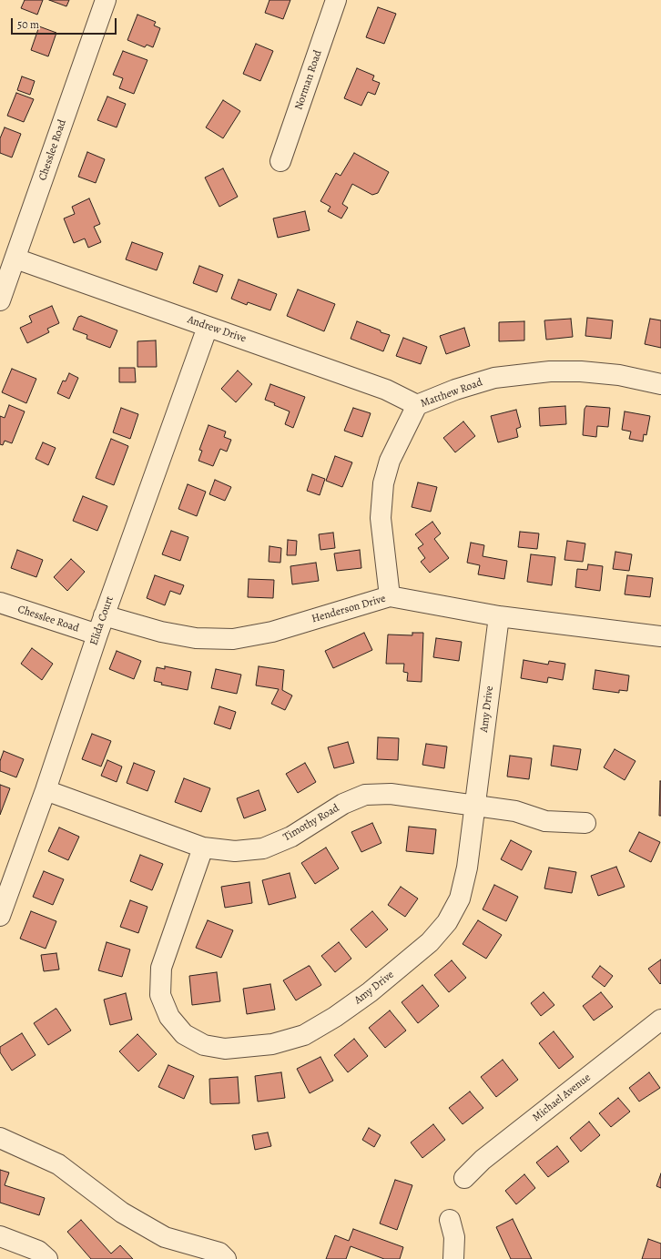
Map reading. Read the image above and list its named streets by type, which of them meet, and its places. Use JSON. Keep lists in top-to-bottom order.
{
  "streets": {
    "street": [
      "Norman Road",
      "Chesslee Road",
      "Andrew Drive",
      "Matthew Road",
      "Henderson Drive",
      "Elida Court",
      "Amy Drive",
      "Timothy Road",
      "Michael Avenue"
    ]
  },
  "crossings": [
    ["Chesslee Road", "Andrew Drive"],
    ["Chesslee Road", "Elida Court"],
    ["Andrew Drive", "Matthew Road"],
    ["Andrew Drive", "Elida Court"],
    ["Matthew Road", "Henderson Drive"],
    ["Henderson Drive", "Elida Court"],
    ["Henderson Drive", "Amy Drive"],
    ["Elida Court", "Timothy Road"],
    ["Amy Drive", "Timothy Road"]
  ],
  "scale_bar": "50 m"
}
